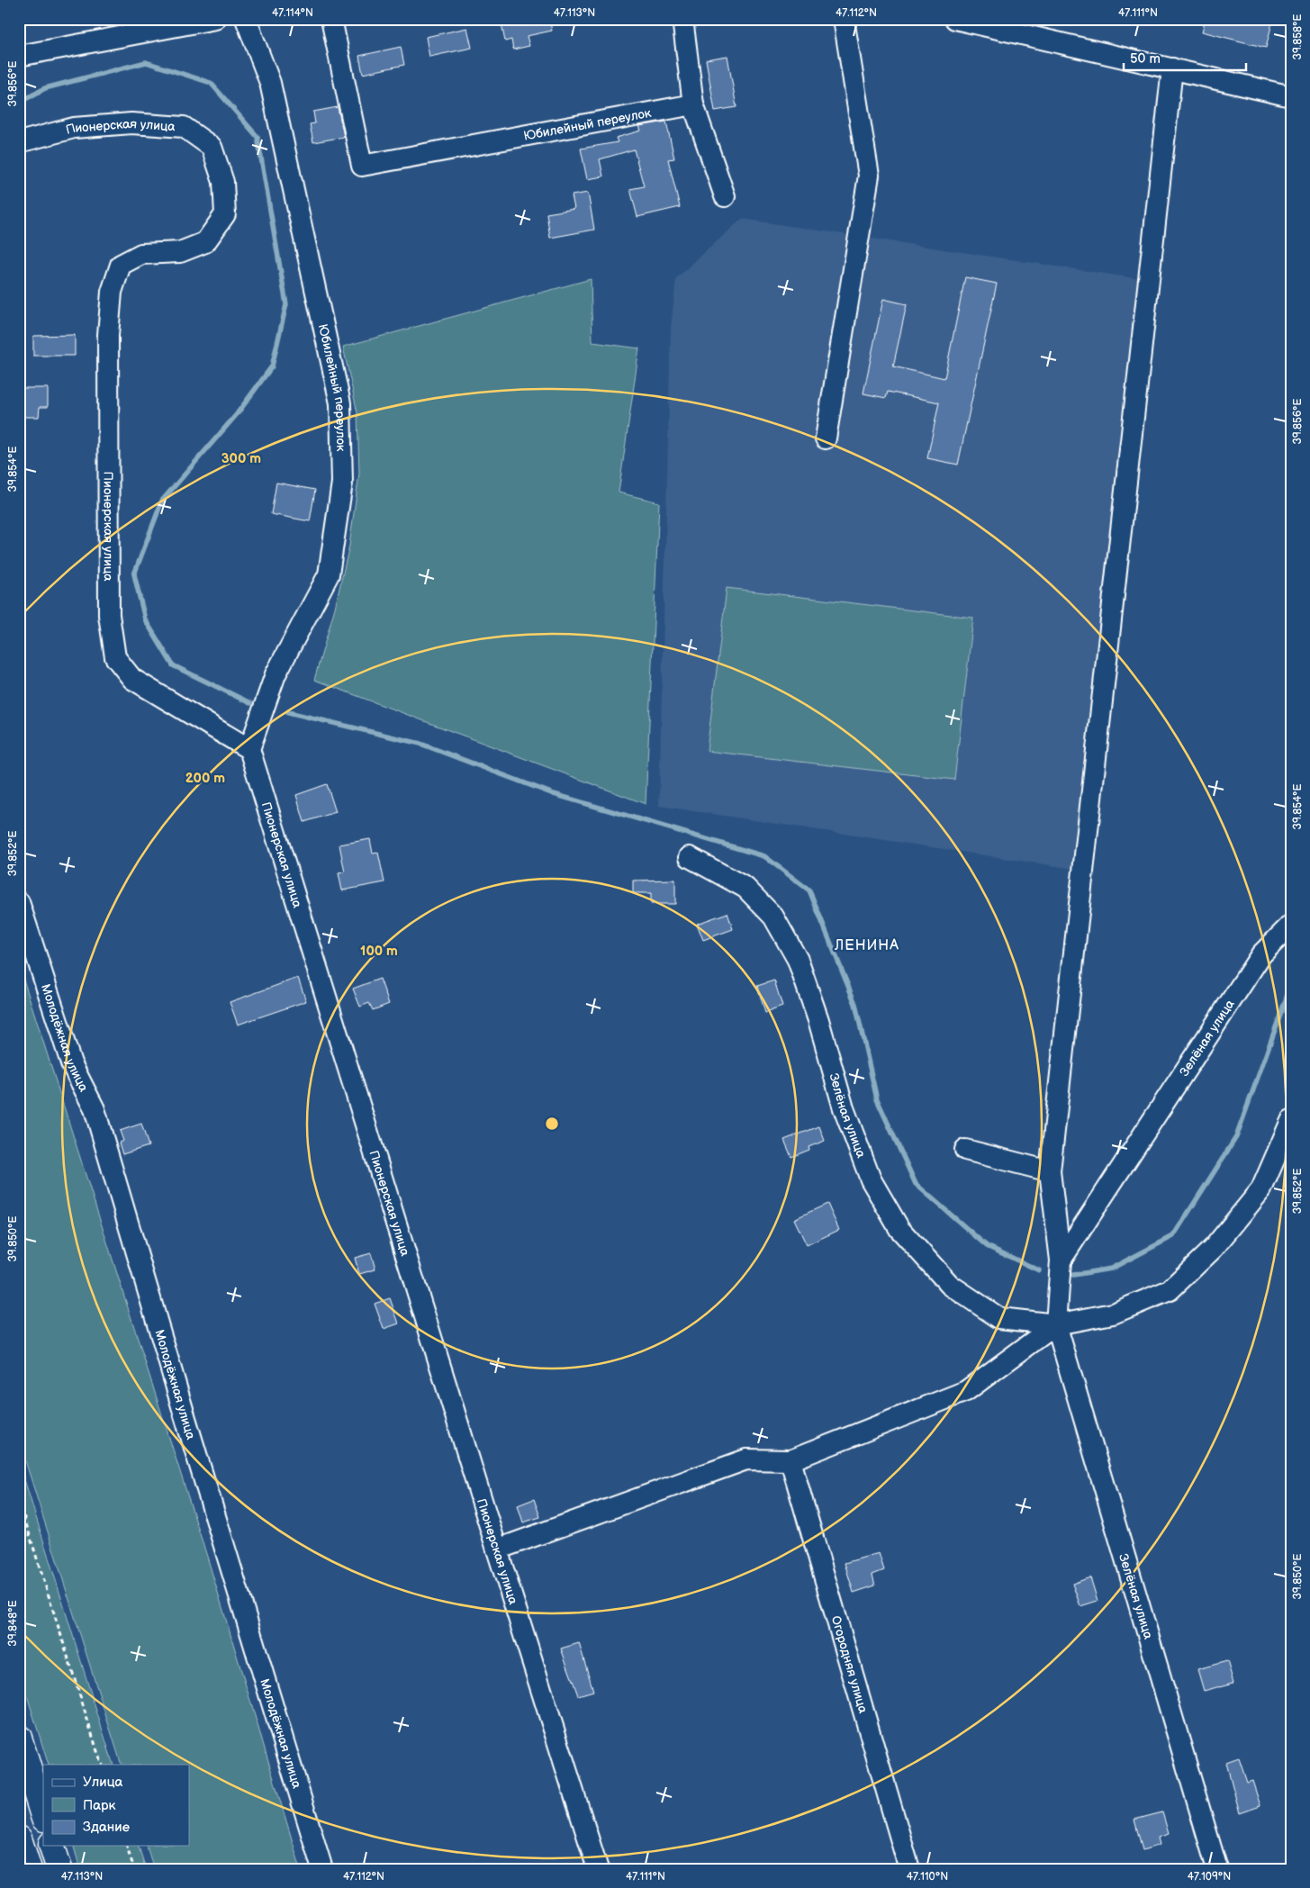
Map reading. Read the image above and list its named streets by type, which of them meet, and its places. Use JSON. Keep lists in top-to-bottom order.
{
  "streets": {
    "street": [
      "Юбилейный переулок",
      "Пионерская улица",
      "Молодёжная улица",
      "Зелёная улица",
      "Огородняя улица"
    ]
  },
  "crossings": [
    ["Юбилейный переулок", "Пионерская улица"]
  ],
  "districts": ["ЛЕНИНА"],
  "legend": ["Улица", "Парк", "Здание"],
  "scale_bar": "50 m",
  "coordinates": [
    "47.114°N",
    "47.113°N",
    "47.112°N",
    "47.111°N",
    "39.858°E",
    "39.856°E",
    "39.854°E",
    "39.852°E",
    "39.850°E",
    "39.848°E",
    "47.110°N",
    "47.109°N"
  ],
  "rings": ["300 m", "200 m", "100 m"]
}
